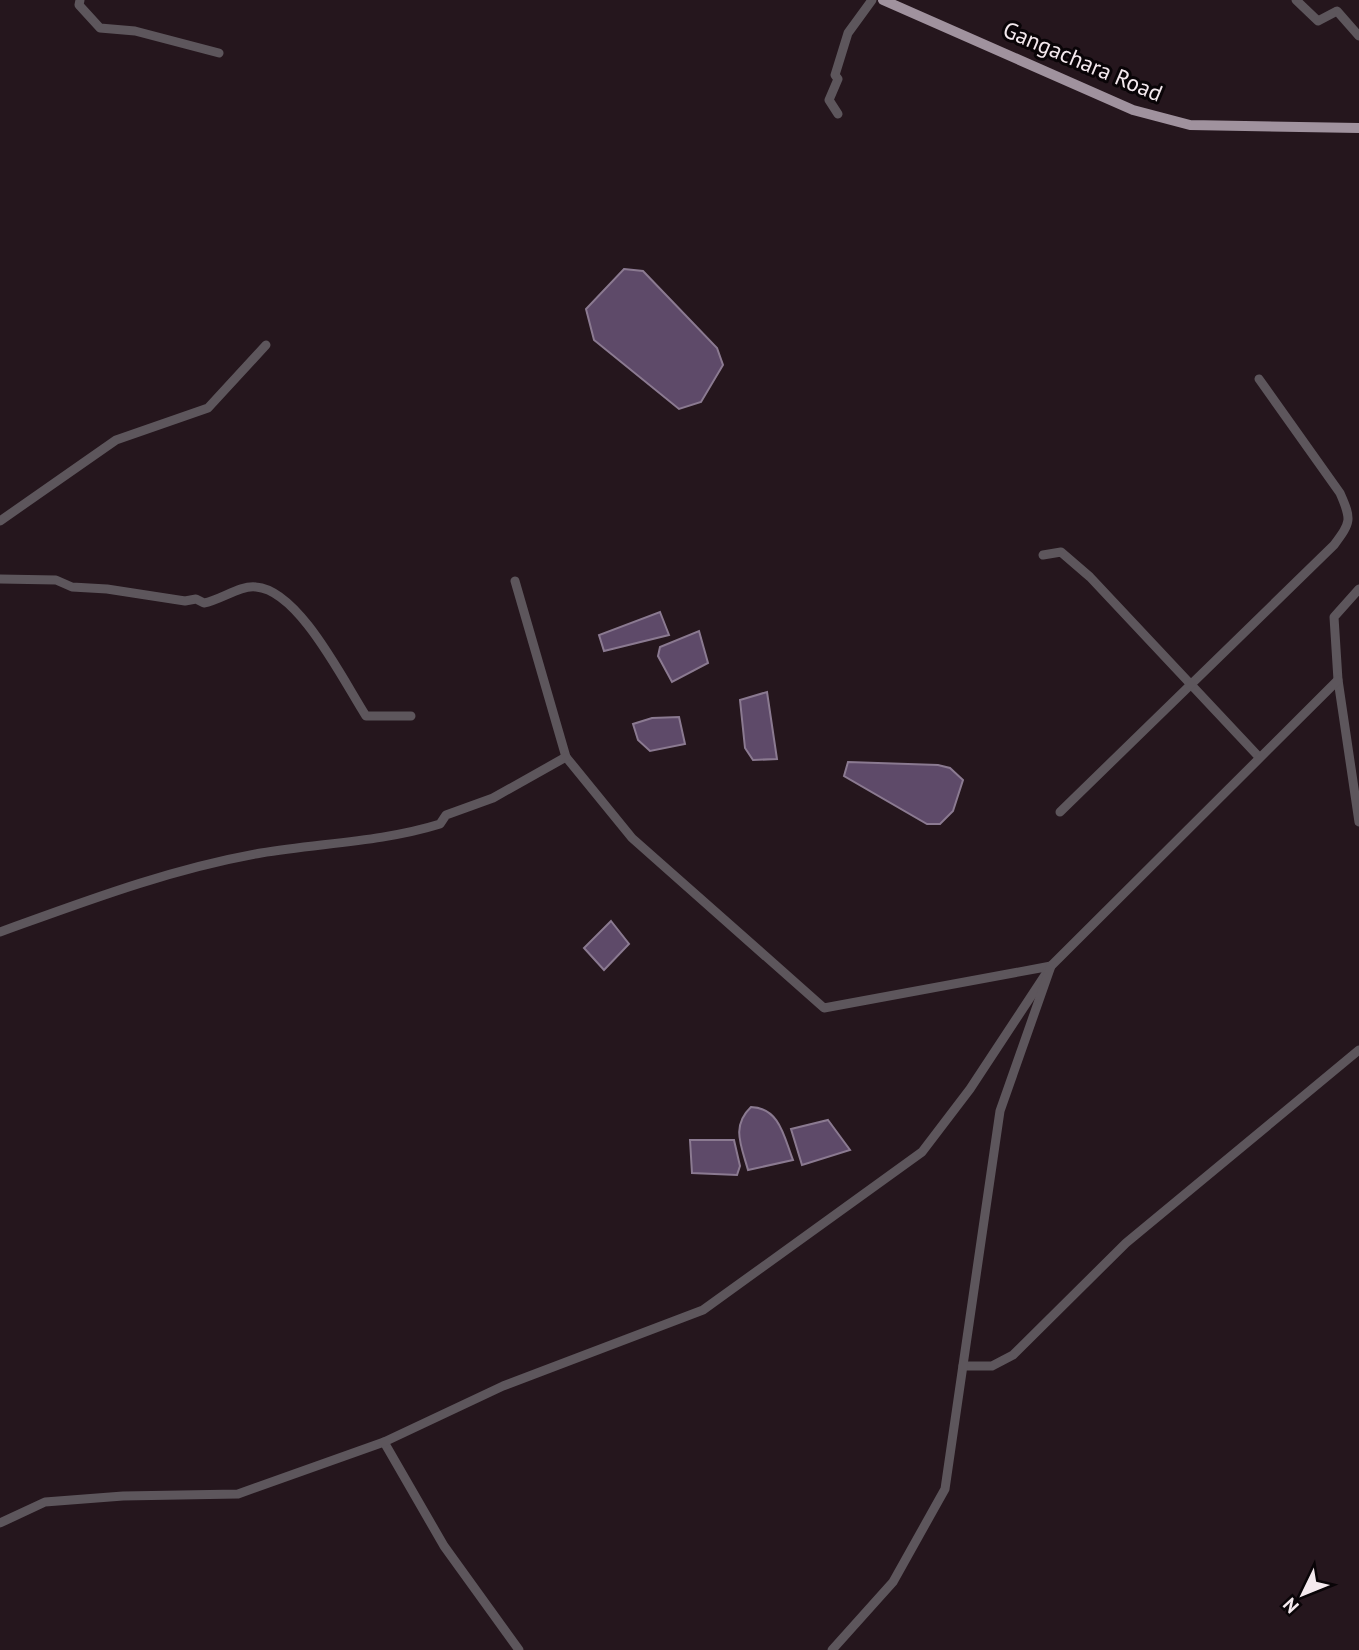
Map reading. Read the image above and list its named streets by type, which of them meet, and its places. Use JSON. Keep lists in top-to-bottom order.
{
  "streets": {
    "main road": ["Gangachara Road"]
  },
  "north": "bottom left"
}
